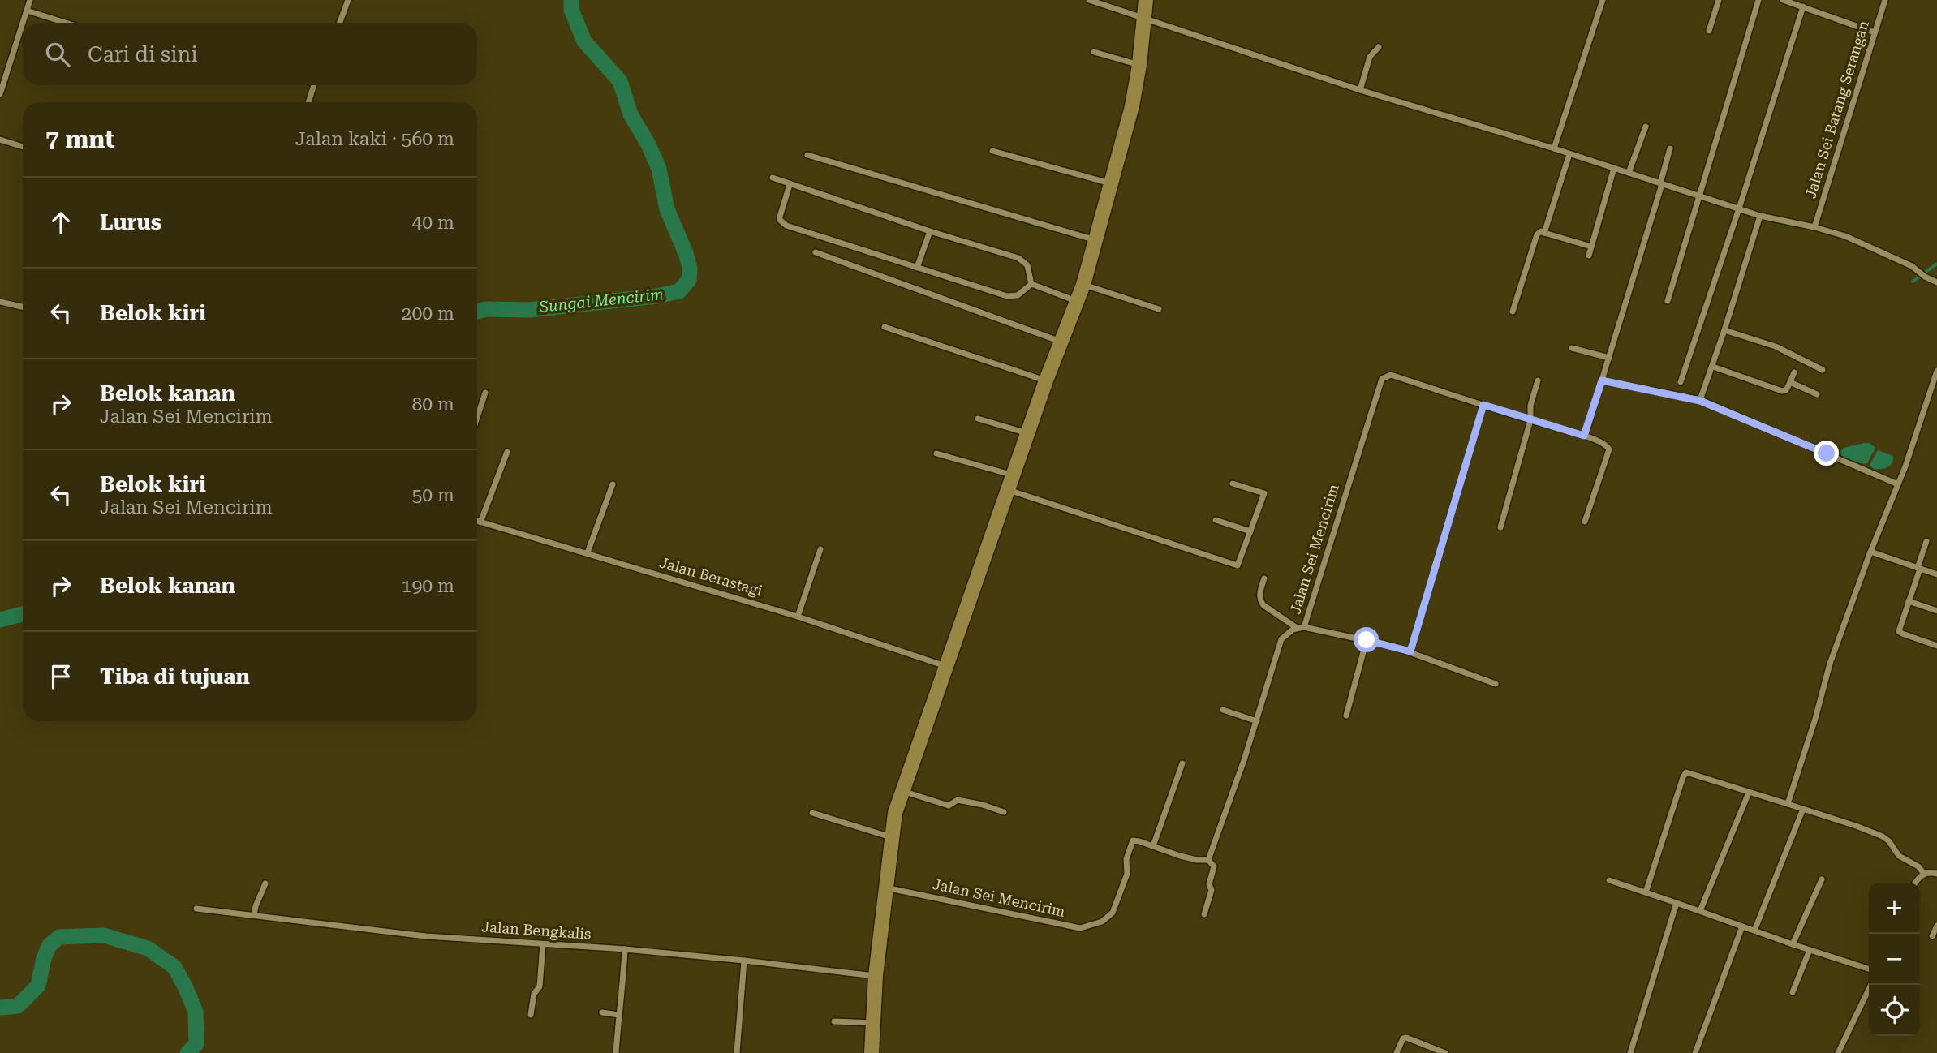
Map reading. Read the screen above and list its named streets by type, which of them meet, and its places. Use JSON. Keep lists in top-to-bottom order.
{
  "streets": {
    "street": [
      "Jalan Sei Batang Serangan",
      "Jalan Sei Mencirim",
      "Jalan Berastagi",
      "Jalan Bengkalis"
    ]
  },
  "water": ["Sungai Mencirim"],
  "page": {
    "search": "Cari di sini",
    "heading": ["7 mnt", "Jalan kaki · 560 m"],
    "list": [
      ["Lurus", "40 m"],
      ["Belok kiri", "200 m"],
      ["Belok kanan", "Jalan Sei Mencirim", "80 m"],
      ["Belok kiri", "Jalan Sei Mencirim", "50 m"],
      ["Belok kanan", "190 m"],
      "Tiba di tujuan"
    ],
    "map_buttons": ["+", "−"]
  }
}
